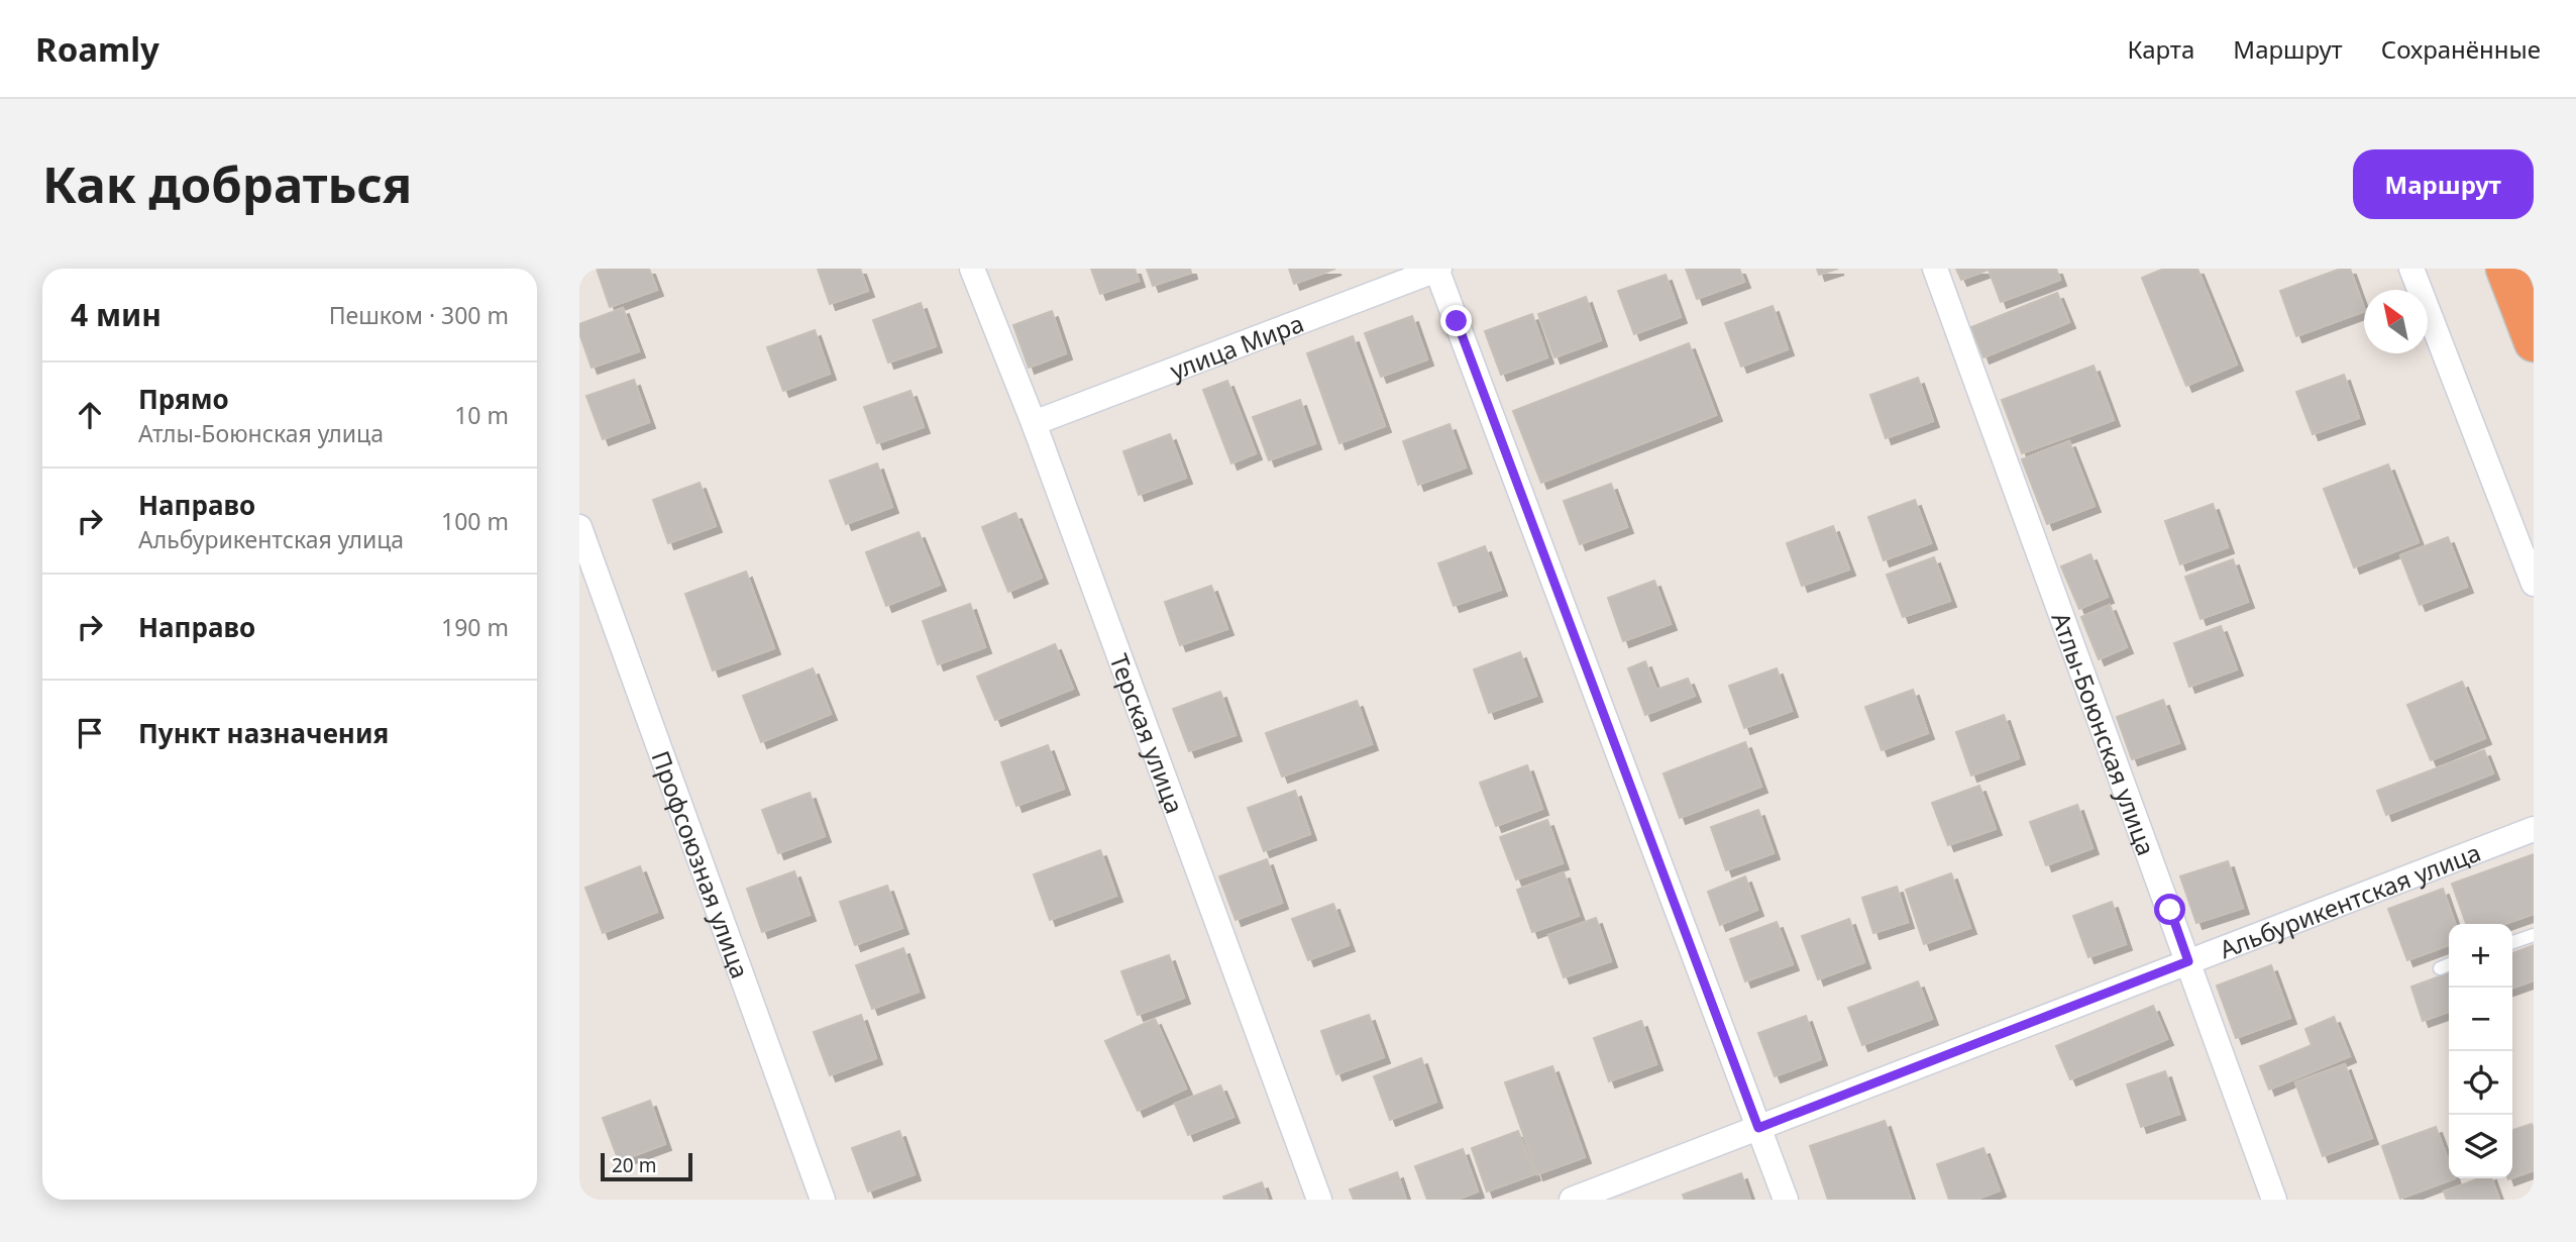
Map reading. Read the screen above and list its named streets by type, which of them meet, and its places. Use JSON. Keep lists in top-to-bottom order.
{
  "streets": {
    "street": [
      "улица Мира",
      "Терская улица",
      "Атлы-Боюнская улица",
      "Профсоюзная улица",
      "Альбурикентская улица"
    ]
  },
  "crossings": [
    ["улица Мира", "Терская улица"],
    ["Атлы-Боюнская улица", "Альбурикентская улица"]
  ],
  "scale_bar": "20 m",
  "north": "top left",
  "page": {
    "header": "Roamly",
    "nav": ["Карта", "Маршрут", "Сохранённые"],
    "buttons": "Маршрут",
    "title": "Как добраться",
    "heading": ["4 мин", "Пешком · 300 m"],
    "list": [
      ["Прямо", "Атлы-Боюнская улица", "10 m"],
      ["Направо", "Альбурикентская улица", "100 m"],
      ["Направо", "190 m"],
      "Пункт назначения"
    ],
    "map_buttons": ["+", "−"],
    "scale": "20 m"
  }
}
